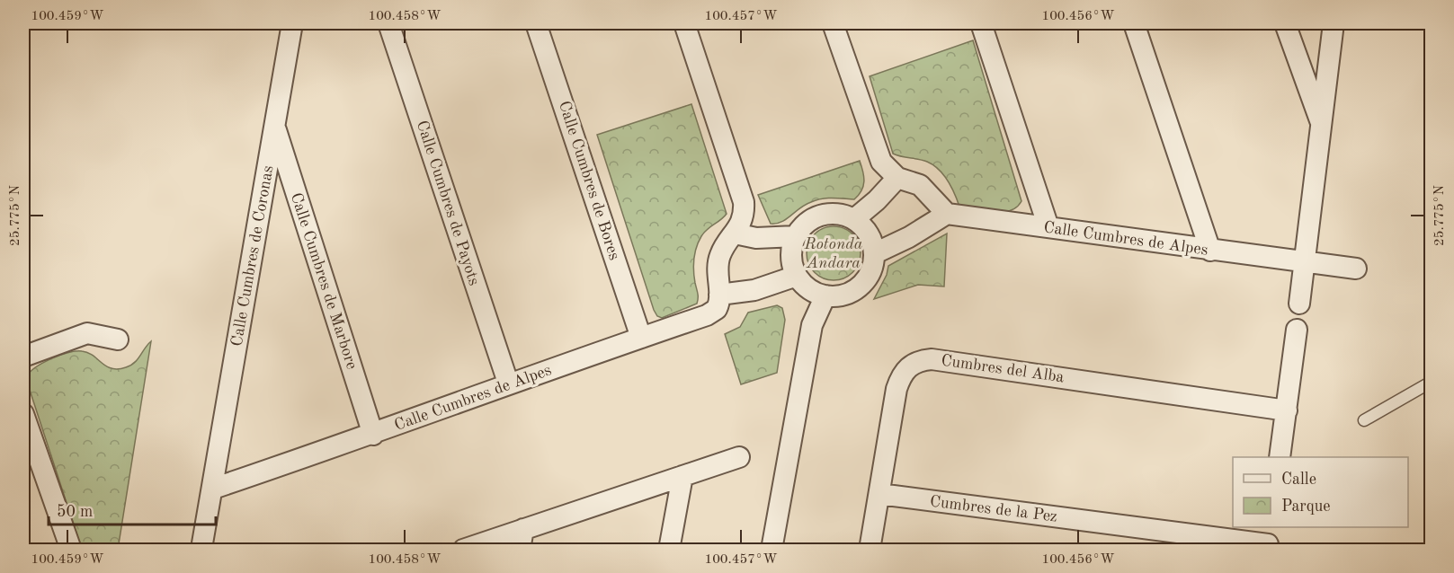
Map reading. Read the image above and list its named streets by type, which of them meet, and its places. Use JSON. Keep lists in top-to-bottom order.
{
  "streets": {
    "street": [
      "Calle Cumbres de Bores",
      "Calle Cumbres de Payots",
      "Calle Cumbres de Alpes",
      "Calle Cumbres de Coronas",
      "Calle Cumbres de Marbore",
      "Cumbres del Alba",
      "Cumbres de la Pez"
    ]
  },
  "crossings": [
    ["Calle Cumbres de Bores", "Calle Cumbres de Alpes"],
    ["Calle Cumbres de Payots", "Calle Cumbres de Alpes"],
    ["Calle Cumbres de Alpes", "Calle Cumbres de Coronas"],
    ["Calle Cumbres de Alpes", "Calle Cumbres de Marbore"],
    ["Calle Cumbres de Coronas", "Calle Cumbres de Marbore"],
    ["Cumbres del Alba", "Cumbres de la Pez"]
  ],
  "parks": ["Rotonda Andara"],
  "legend": ["Calle", "Parque"],
  "scale_bar": "50 m",
  "coordinates": [
    "100.459°W",
    "100.458°W",
    "100.457°W",
    "100.456°W",
    "25.775°N"
  ]
}
